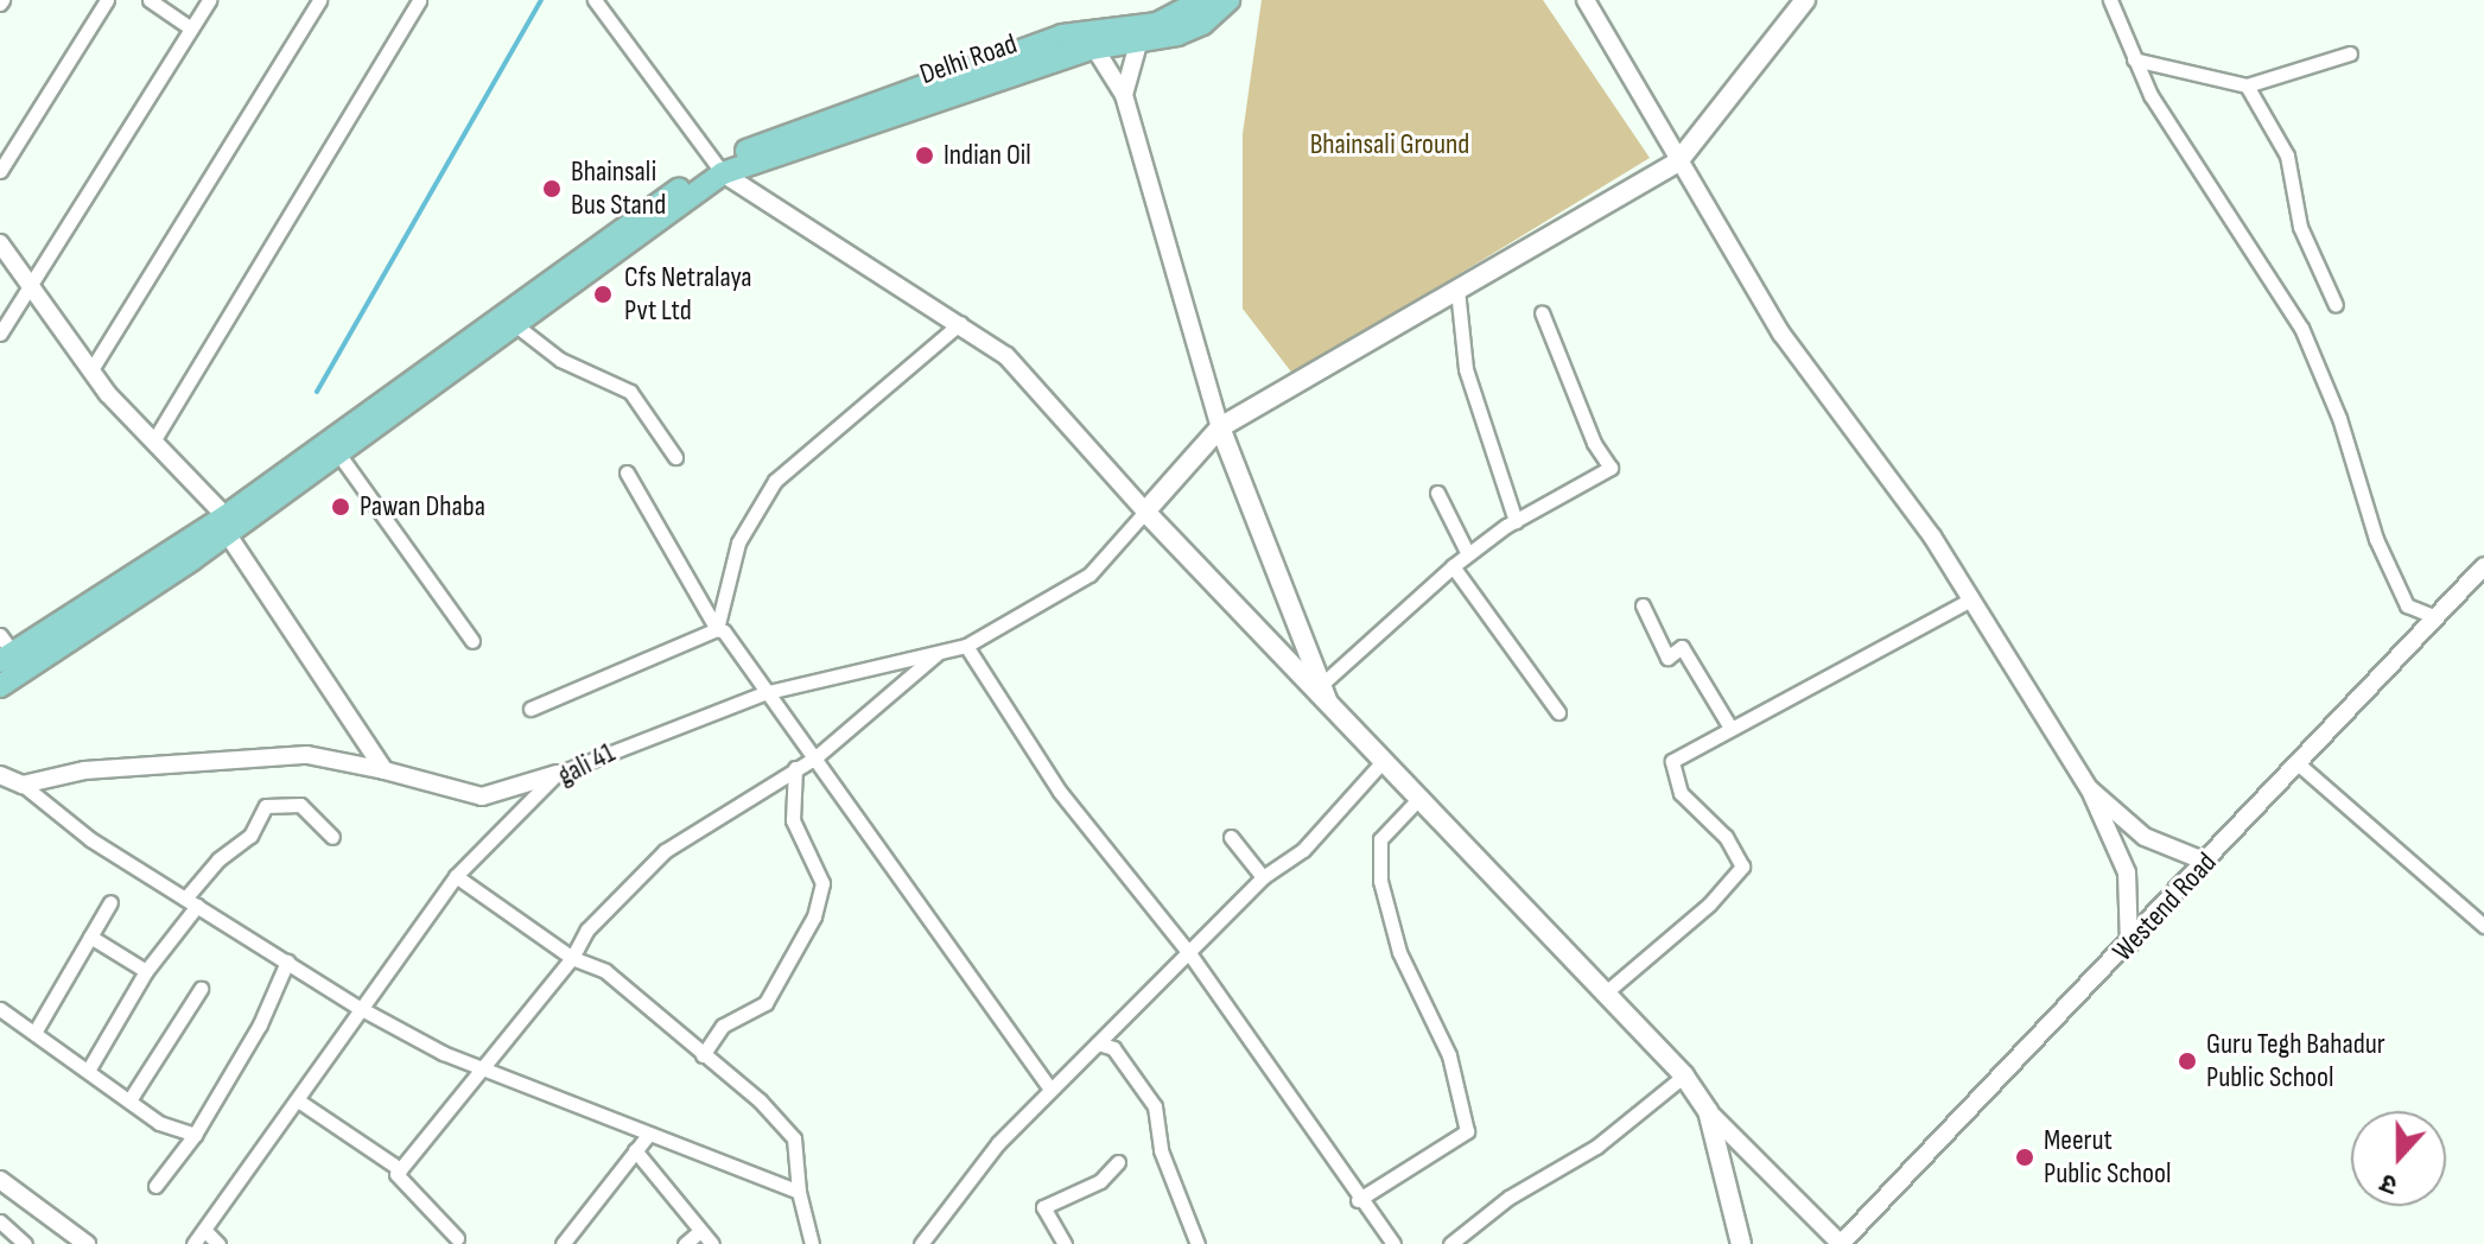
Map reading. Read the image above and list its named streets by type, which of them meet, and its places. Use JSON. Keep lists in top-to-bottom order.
{
  "streets": {
    "main road": ["Delhi Road"],
    "street": ["gali 41", "Westend Road"]
  },
  "parks": ["Bhainsali Ground"],
  "places": [
    "Indian Oil",
    "Bhainsali Bus Stand",
    "Cfs Netralaya Pvt Ltd",
    "Pawan Dhaba",
    "Guru Tegh Bahadur Public School",
    "Meerut Public School"
  ],
  "north": "bottom"
}
